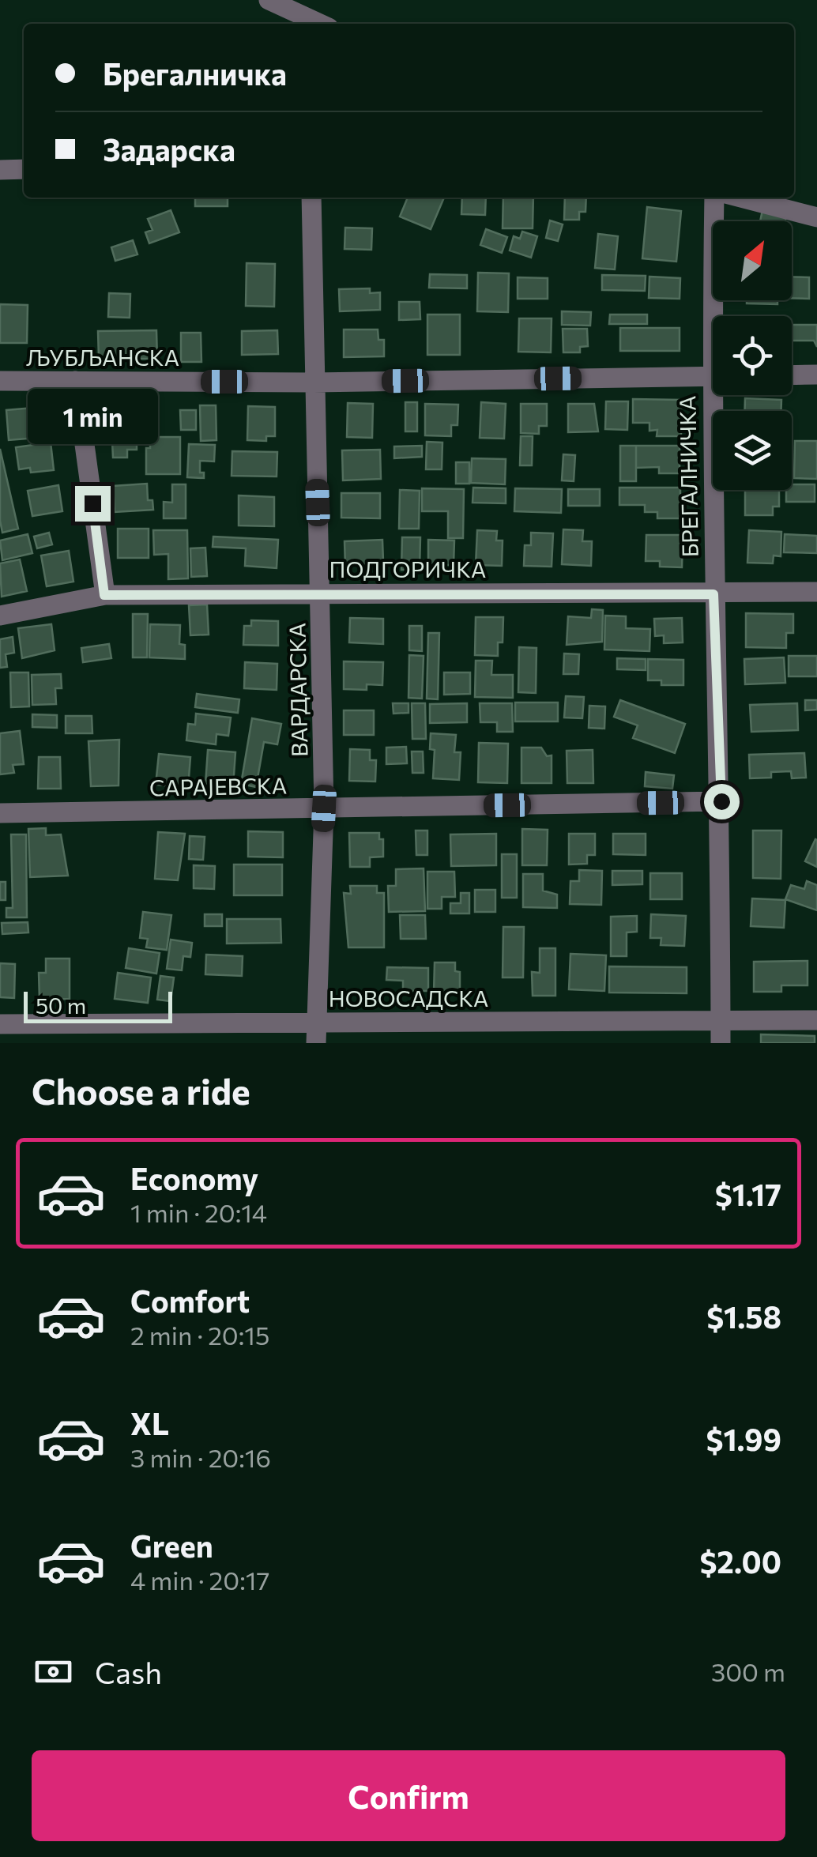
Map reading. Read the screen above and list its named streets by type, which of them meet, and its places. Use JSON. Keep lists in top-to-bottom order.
{
  "streets": {
    "street": [
      "ЉУБЉАНСКА",
      "БРЕГАЛНИЧКА",
      "ПОДГОРИЧКА",
      "ВАРДАРСКА",
      "САРАЈЕВСКА",
      "НОВОСАДСКА"
    ]
  },
  "crossings": [
    ["ЉУБЉАНСКА", "ВАРДАРСКА"],
    ["БРЕГАЛНИЧКА", "ПОДГОРИЧКА"],
    ["БРЕГАЛНИЧКА", "САРАЈЕВСКА"],
    ["БРЕГАЛНИЧКА", "НОВОСАДСКА"],
    ["ПОДГОРИЧКА", "ВАРДАРСКА"],
    ["ВАРДАРСКА", "САРАЈЕВСКА"],
    ["ВАРДАРСКА", "НОВОСАДСКА"]
  ],
  "scale_bar": "50 m",
  "north": "top right",
  "page": {
    "banner": ["Брегалничка", "Задарска"],
    "bubble": "1 min",
    "scale": "50 m",
    "heading": "Choose a ride",
    "list": [
      {
        "name": "Economy",
        "note": "1 min · 20:14",
        "value": "$1.17"
      },
      {
        "name": "Comfort",
        "note": "2 min · 20:15",
        "value": "$1.58"
      },
      {
        "name": "XL",
        "note": "3 min · 20:16",
        "value": "$1.99"
      },
      {
        "name": "Green",
        "note": "4 min · 20:17",
        "value": "$2.00"
      }
    ],
    "pay": ["Cash", "300 m"],
    "buttons": "Confirm"
  }
}
